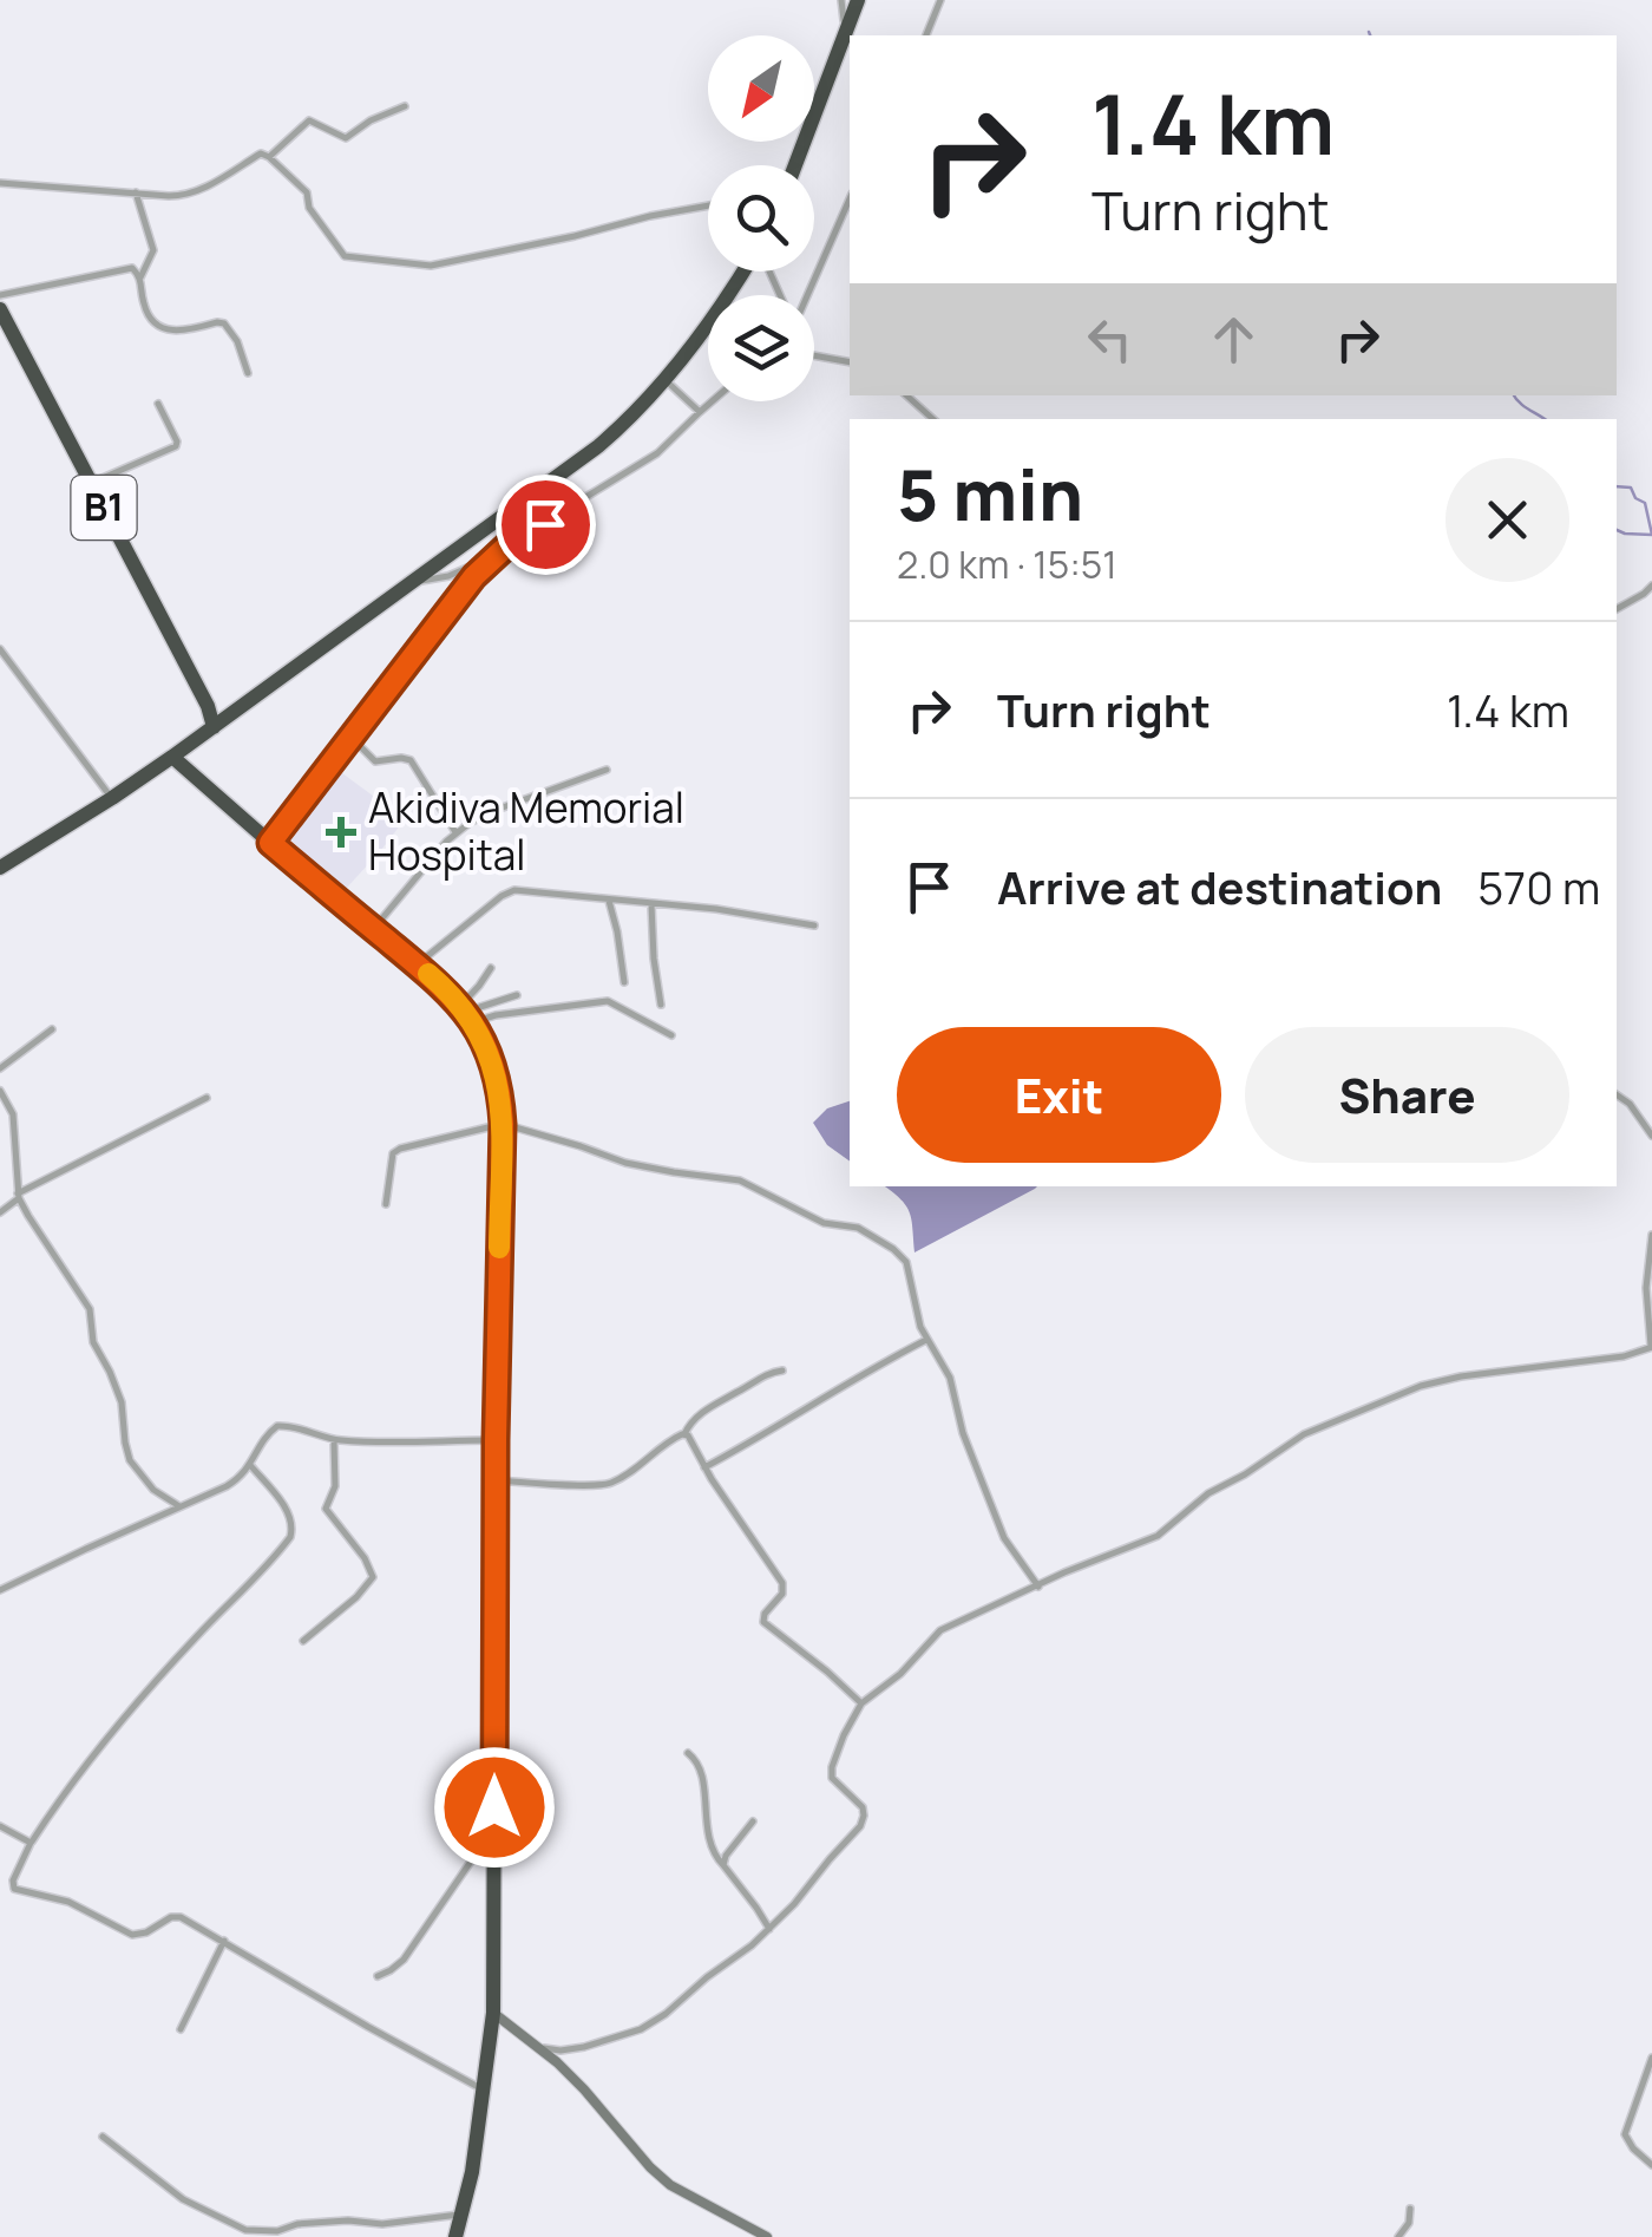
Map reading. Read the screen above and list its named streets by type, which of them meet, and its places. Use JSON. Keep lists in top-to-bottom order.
{
  "streets": {
    "highway": ["B1"]
  },
  "places": {
    "health": ["Akidiva Memorial Hospital"]
  },
  "north": "bottom left",
  "page": {
    "turn": ["1.4 km", "Turn right"],
    "heading": ["5 min", "2.0 km · 15:51"],
    "list": [
      {
        "name": "Turn right",
        "value": "1.4 km"
      },
      {
        "name": "Arrive at destination",
        "value": "570 m"
      }
    ],
    "buttons": ["Exit", "Share"]
  }
}
